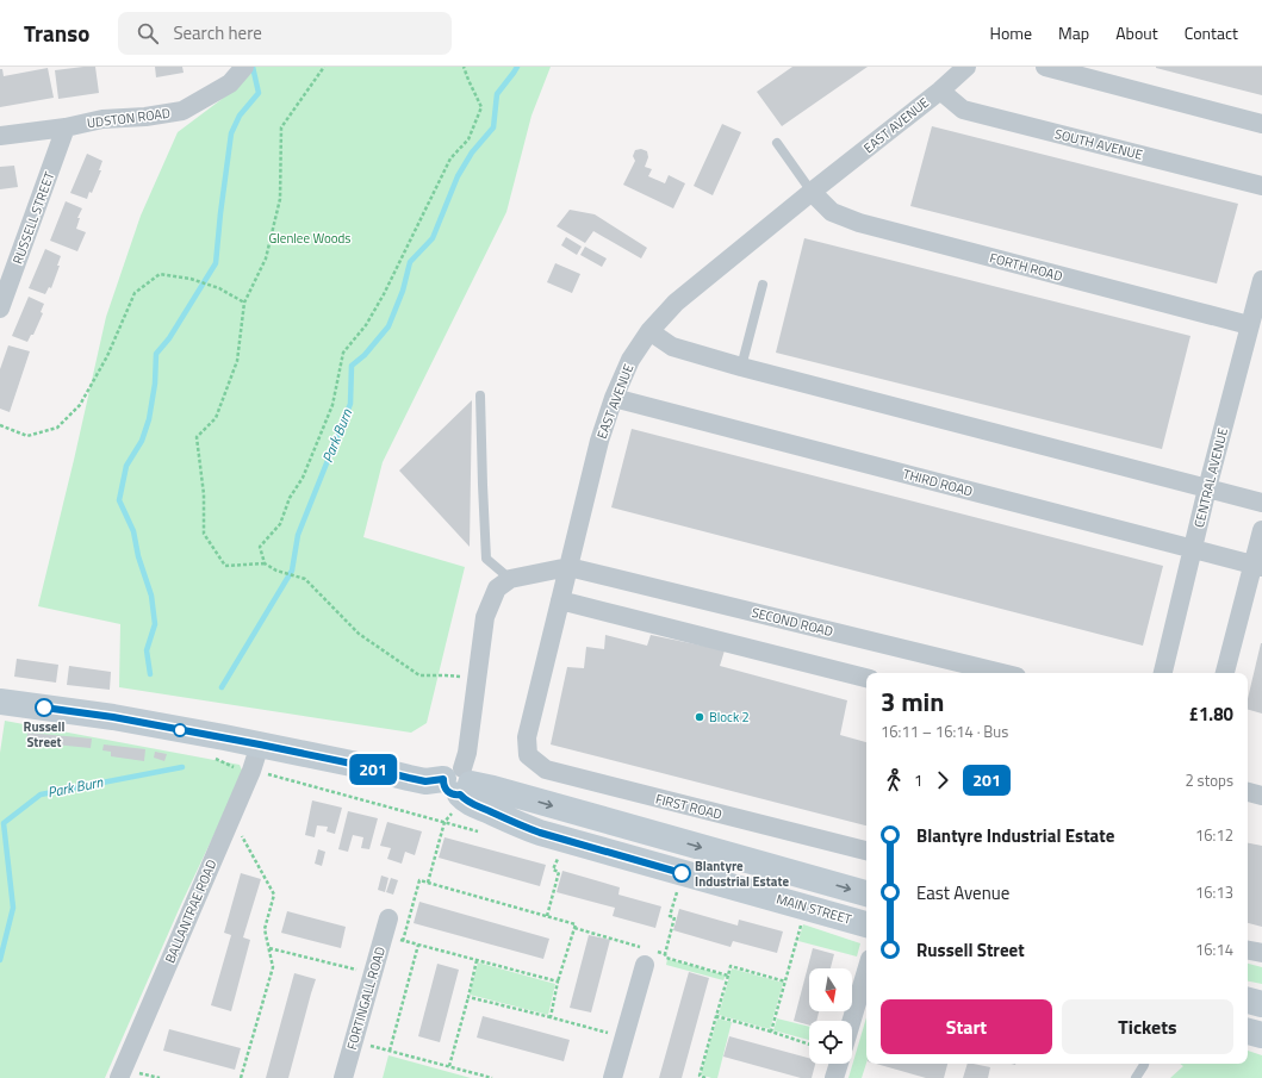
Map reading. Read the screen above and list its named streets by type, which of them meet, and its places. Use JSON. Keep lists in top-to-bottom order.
{
  "streets": {
    "main road": ["MAIN STREET"],
    "street": [
      "UDSTON ROAD",
      "EAST AVENUE",
      "SOUTH AVENUE",
      "RUSSELL STREET",
      "FORTH ROAD",
      "CENTRAL AVENUE",
      "THIRD ROAD",
      "SECOND ROAD",
      "FIRST ROAD",
      "BALLANTRAE ROAD",
      "FORTINGALL ROAD"
    ]
  },
  "crossings": [
    ["UDSTON ROAD", "RUSSELL STREET"],
    ["EAST AVENUE", "SOUTH AVENUE"],
    ["EAST AVENUE", "FORTH ROAD"],
    ["EAST AVENUE", "THIRD ROAD"],
    ["EAST AVENUE", "SECOND ROAD"],
    ["EAST AVENUE", "FIRST ROAD"],
    ["FORTH ROAD", "CENTRAL AVENUE"],
    ["CENTRAL AVENUE", "THIRD ROAD"]
  ],
  "water": ["Park Burn"],
  "parks": ["Glenlee Woods"],
  "places": ["Russell Street", "Block 2", "Blantyre Industrial Estate"],
  "lines": ["bus line 201"],
  "north": "bottom",
  "page": {
    "header": "Transo",
    "search": "Search here",
    "nav": [
      "Home",
      "Map",
      "About",
      "Contact"
    ],
    "on_map": "201",
    "heading": ["3 min", "16:11 – 16:14 · Bus", "£1.80"],
    "legs": ["1", "201", "2 stops"],
    "list": [
      {
        "name": "Blantyre Industrial Estate",
        "value": "16:12"
      },
      {
        "name": "East Avenue",
        "value": "16:13"
      },
      {
        "name": "Russell Street",
        "value": "16:14"
      }
    ],
    "buttons": ["Start", "Tickets"]
  }
}
